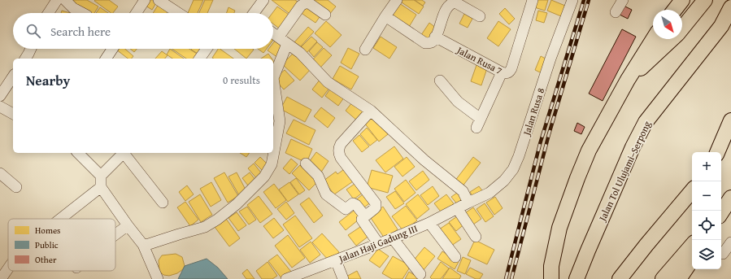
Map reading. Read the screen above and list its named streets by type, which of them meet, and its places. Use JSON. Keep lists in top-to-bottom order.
{
  "streets": {
    "highway": ["Jalan Tol Ulujami–Serpong"],
    "street": ["Jalan Rusa 7", "Jalan Rusa 8", "Jalan Haji Gadung III"]
  },
  "crossings": [
    ["Jalan Rusa 8", "Jalan Haji Gadung III"]
  ],
  "legend": ["Homes", "Public", "Other"],
  "north": "bottom right",
  "page": {
    "search": "Search here",
    "heading": ["Nearby", "0 results"],
    "map_buttons": ["+", "−"]
  }
}
